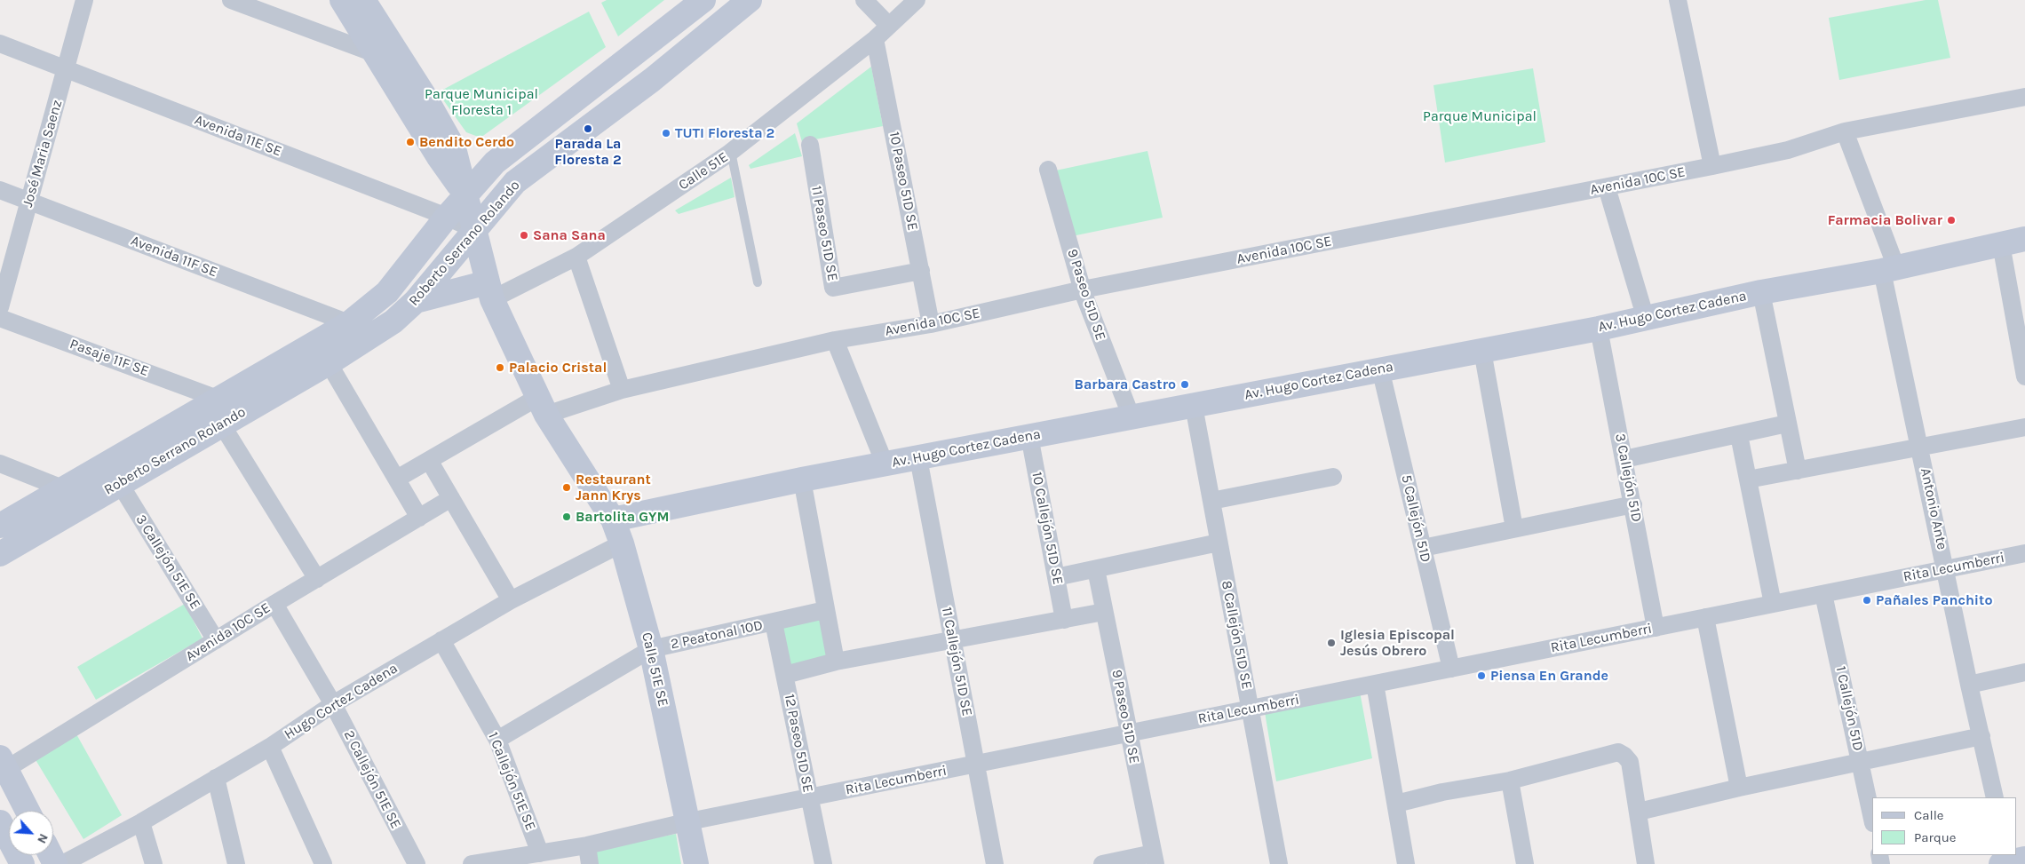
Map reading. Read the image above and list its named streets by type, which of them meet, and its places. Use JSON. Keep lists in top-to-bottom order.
{
  "streets": {
    "street": [
      "Avenida 11E SE",
      "José Maria Saenz",
      "Calle 51E",
      "10 Paseo 51D SE",
      "Avenida 10C SE",
      "11 Paseo 51D SE",
      "Roberto Serrano Rolando",
      "Avenida 11F SE",
      "9 Paseo 51D SE",
      "Av. Hugo Cortez Cadena",
      "Pasaje 11F SE",
      "3 Callejón 51D",
      "Antonio Ante",
      "5 Callejón 51D",
      "10 Callejón 51D SE",
      "3 Callejón 51E SE",
      "Rita Lecumberri",
      "2 Peatonal 10D",
      "8 Callejón 51D SE",
      "11 Callejón 51D SE",
      "Calle 51E SE",
      "Hugo Cortez Cadena",
      "1 Callejón 51D",
      "12 Paseo 51D SE",
      "2 Callejón 51E SE",
      "1 Callejón 51E SE"
    ]
  },
  "crossings": [
    ["Avenida 11E SE", "José Maria Saenz"],
    ["Avenida 11E SE", "Roberto Serrano Rolando"],
    ["Avenida 11E SE", "Calle 51E SE"],
    ["José Maria Saenz", "Avenida 11F SE"],
    ["Calle 51E", "10 Paseo 51D SE"],
    ["Calle 51E", "Calle 51E SE"],
    ["10 Paseo 51D SE", "Avenida 10C SE"],
    ["10 Paseo 51D SE", "11 Paseo 51D SE"],
    ["Avenida 10C SE", "9 Paseo 51D SE"],
    ["Avenida 10C SE", "Antonio Ante"],
    ["Avenida 10C SE", "3 Callejón 51E SE"],
    ["Avenida 10C SE", "Calle 51E SE"],
    ["Avenida 10C SE", "2 Callejón 51E SE"],
    ["Roberto Serrano Rolando", "Avenida 11F SE"],
    ["Roberto Serrano Rolando", "Pasaje 11F SE"],
    ["Roberto Serrano Rolando", "3 Callejón 51E SE"],
    ["Roberto Serrano Rolando", "Calle 51E SE"],
    ["9 Paseo 51D SE", "Av. Hugo Cortez Cadena"],
    ["9 Paseo 51D SE", "Rita Lecumberri"],
    ["Av. Hugo Cortez Cadena", "3 Callejón 51D"],
    ["Av. Hugo Cortez Cadena", "Antonio Ante"],
    ["Av. Hugo Cortez Cadena", "5 Callejón 51D"],
    ["Av. Hugo Cortez Cadena", "10 Callejón 51D SE"],
    ["Av. Hugo Cortez Cadena", "8 Callejón 51D SE"],
    ["Av. Hugo Cortez Cadena", "11 Callejón 51D SE"],
    ["Av. Hugo Cortez Cadena", "Calle 51E SE"],
    ["3 Callejón 51D", "Rita Lecumberri"],
    ["Antonio Ante", "Rita Lecumberri"],
    ["5 Callejón 51D", "Rita Lecumberri"],
    ["Rita Lecumberri", "8 Callejón 51D SE"],
    ["Rita Lecumberri", "11 Callejón 51D SE"],
    ["Rita Lecumberri", "Calle 51E SE"],
    ["Rita Lecumberri", "1 Callejón 51D"],
    ["Rita Lecumberri", "12 Paseo 51D SE"],
    ["Rita Lecumberri", "1 Callejón 51E SE"],
    ["2 Peatonal 10D", "Calle 51E SE"],
    ["2 Peatonal 10D", "12 Paseo 51D SE"],
    ["2 Peatonal 10D", "1 Callejón 51E SE"],
    ["Calle 51E SE", "Hugo Cortez Cadena"],
    ["Hugo Cortez Cadena", "2 Callejón 51E SE"],
    ["Hugo Cortez Cadena", "1 Callejón 51E SE"]
  ],
  "parks": ["Parque Municipal Floresta 1", "Parque Municipal"],
  "places": [
    "Parada La Floresta 2",
    "TUTI Floresta 2",
    "Bendito Cerdo",
    "Farmacia Bolivar",
    "Sana Sana",
    "Palacio Cristal",
    "Barbara Castro",
    "Restaurant Jann Krys",
    "Bartolita GYM",
    "Pañales Panchito",
    "Iglesia Episcopal Jesús Obrero",
    "Piensa En Grande"
  ],
  "legend": ["Calle", "Parque"],
  "north": "bottom right"
}
